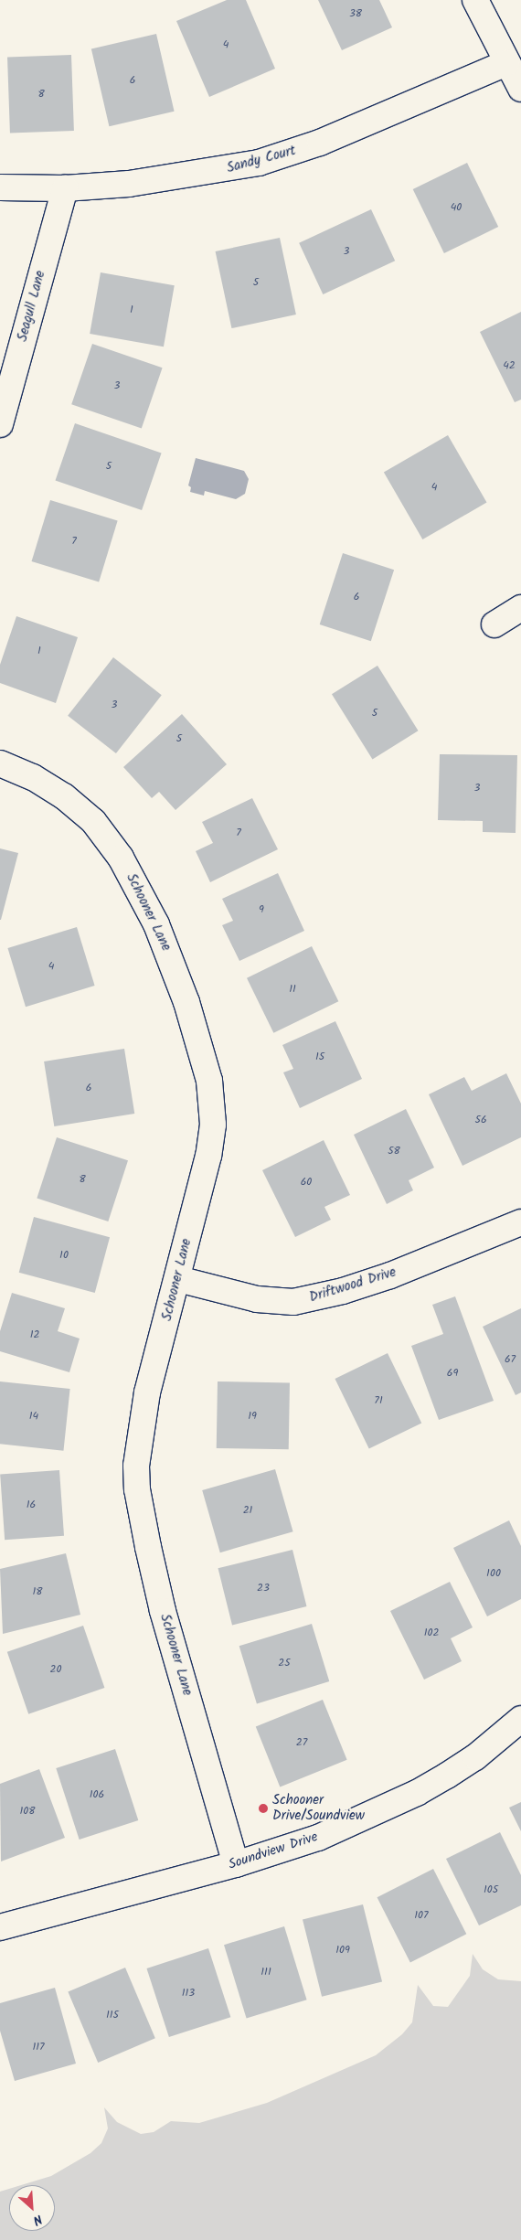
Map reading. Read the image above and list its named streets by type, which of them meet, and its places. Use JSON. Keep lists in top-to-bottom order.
{
  "streets": {
    "street": [
      "Sandy Court",
      "Seagull Lane",
      "Schooner Lane",
      "Driftwood Drive",
      "Soundview Drive"
    ]
  },
  "crossings": [
    ["Sandy Court", "Seagull Lane"],
    ["Schooner Lane", "Driftwood Drive"],
    ["Schooner Lane", "Soundview Drive"]
  ],
  "places": ["Schooner Drive/Soundview"],
  "house_numbers": [
    "38",
    "4",
    "6",
    "8",
    "40",
    "3",
    "5",
    "1",
    "42",
    "3",
    "5",
    "4",
    "7",
    "6",
    "1",
    "3",
    "5",
    "5",
    "3",
    "7",
    "9",
    "4",
    "11",
    "15",
    "6",
    "56",
    "58",
    "8",
    "60",
    "10",
    "12",
    "67",
    "69",
    "71",
    "14",
    "19",
    "16",
    "21",
    "100",
    "23",
    "18",
    "102",
    "25",
    "20",
    "27",
    "106",
    "108",
    "105",
    "107",
    "109",
    "111",
    "113",
    "115",
    "117"
  ],
  "north": "bottom right"
}
